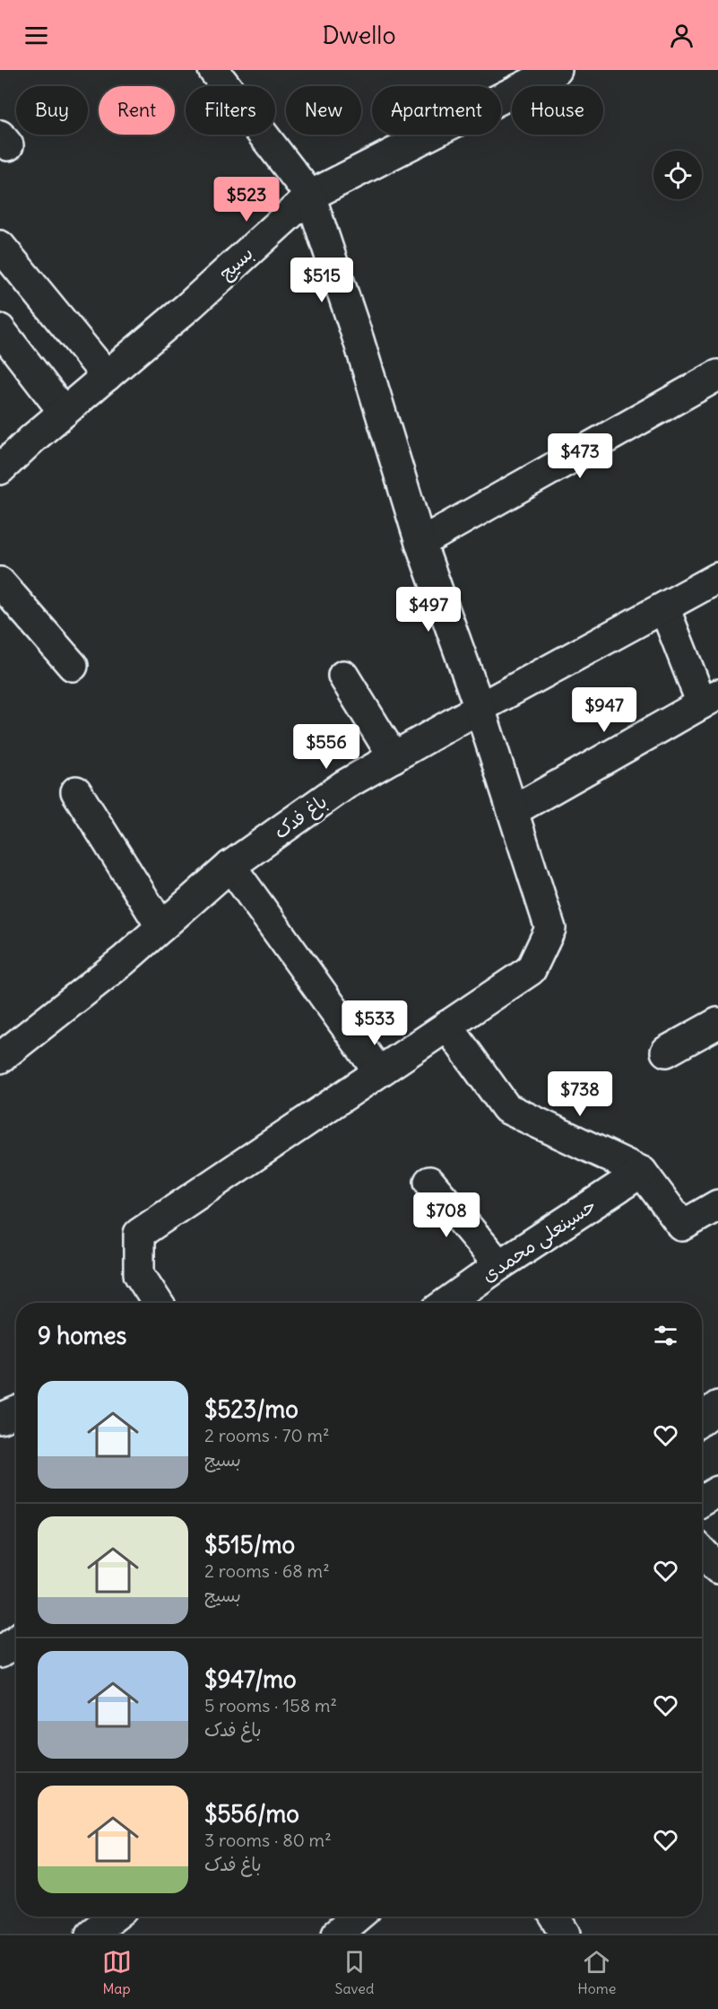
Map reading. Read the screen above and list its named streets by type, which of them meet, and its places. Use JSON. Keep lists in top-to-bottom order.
{
  "streets": {
    "street": ["بسیج", "باغ فدک", "حسینعلی محمدی"]
  },
  "page": {
    "header": "Dwello",
    "chip": [
      "Buy",
      "Rent",
      "Filters",
      "New",
      "Apartment",
      "House"
    ],
    "price": [
      "$523",
      "$515",
      "$473",
      "$497",
      "$947",
      "$556",
      "$533",
      "$738",
      "$708"
    ],
    "heading": "9 homes",
    "list": [
      {
        "name": "$523/mo",
        "note": "2 rooms · 70 m² · بسیج"
      },
      {
        "name": "$515/mo",
        "note": "2 rooms · 68 m² · بسیج"
      },
      {
        "name": "$947/mo",
        "note": "5 rooms · 158 m² · باغ فدک"
      },
      {
        "name": "$556/mo",
        "note": "3 rooms · 80 m² · باغ فدک"
      }
    ],
    "tabs": ["Map", "Saved", "Home"]
  }
}
